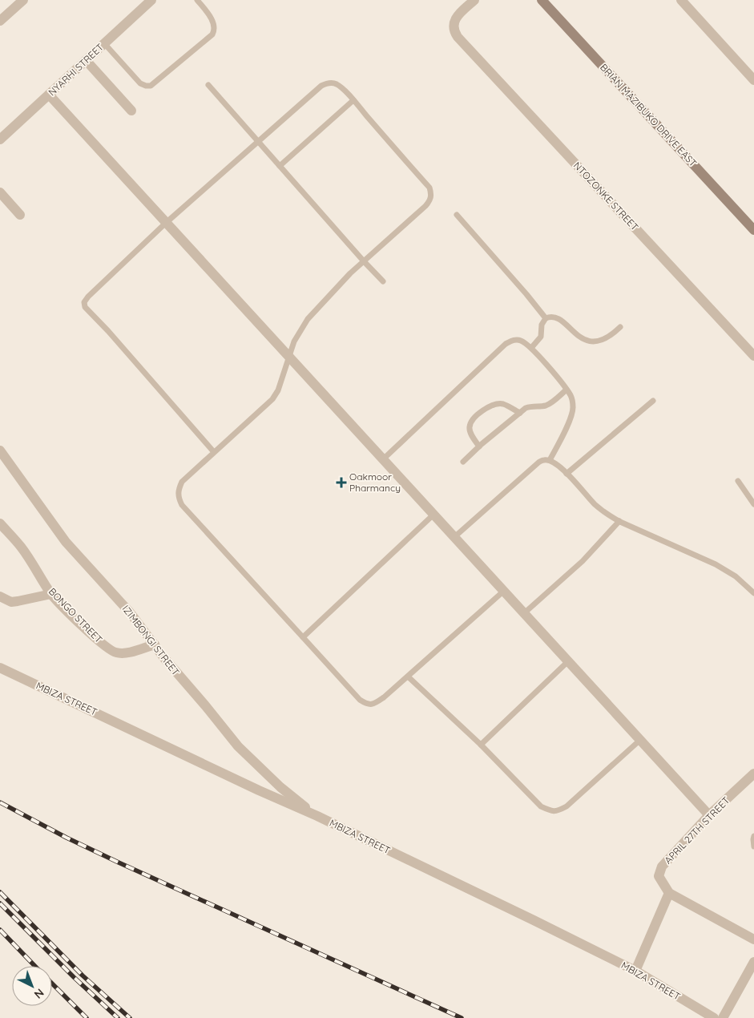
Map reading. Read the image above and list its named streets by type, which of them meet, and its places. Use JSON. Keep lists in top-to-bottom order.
{
  "streets": {
    "street": [
      "NYARHI STREET",
      "BRIAN MAZIBUKO DRIVE EAST",
      "NTOZONKE STREET",
      "BONGO STREET",
      "IZIMBONGI STREET",
      "MBIZA STREET",
      "APRIL 27TH STREET"
    ]
  },
  "crossings": [
    ["BONGO STREET", "IZIMBONGI STREET"],
    ["IZIMBONGI STREET", "MBIZA STREET"]
  ],
  "places": {
    "health": ["Oakmoor Pharmancy"]
  },
  "north": "bottom right"
}
